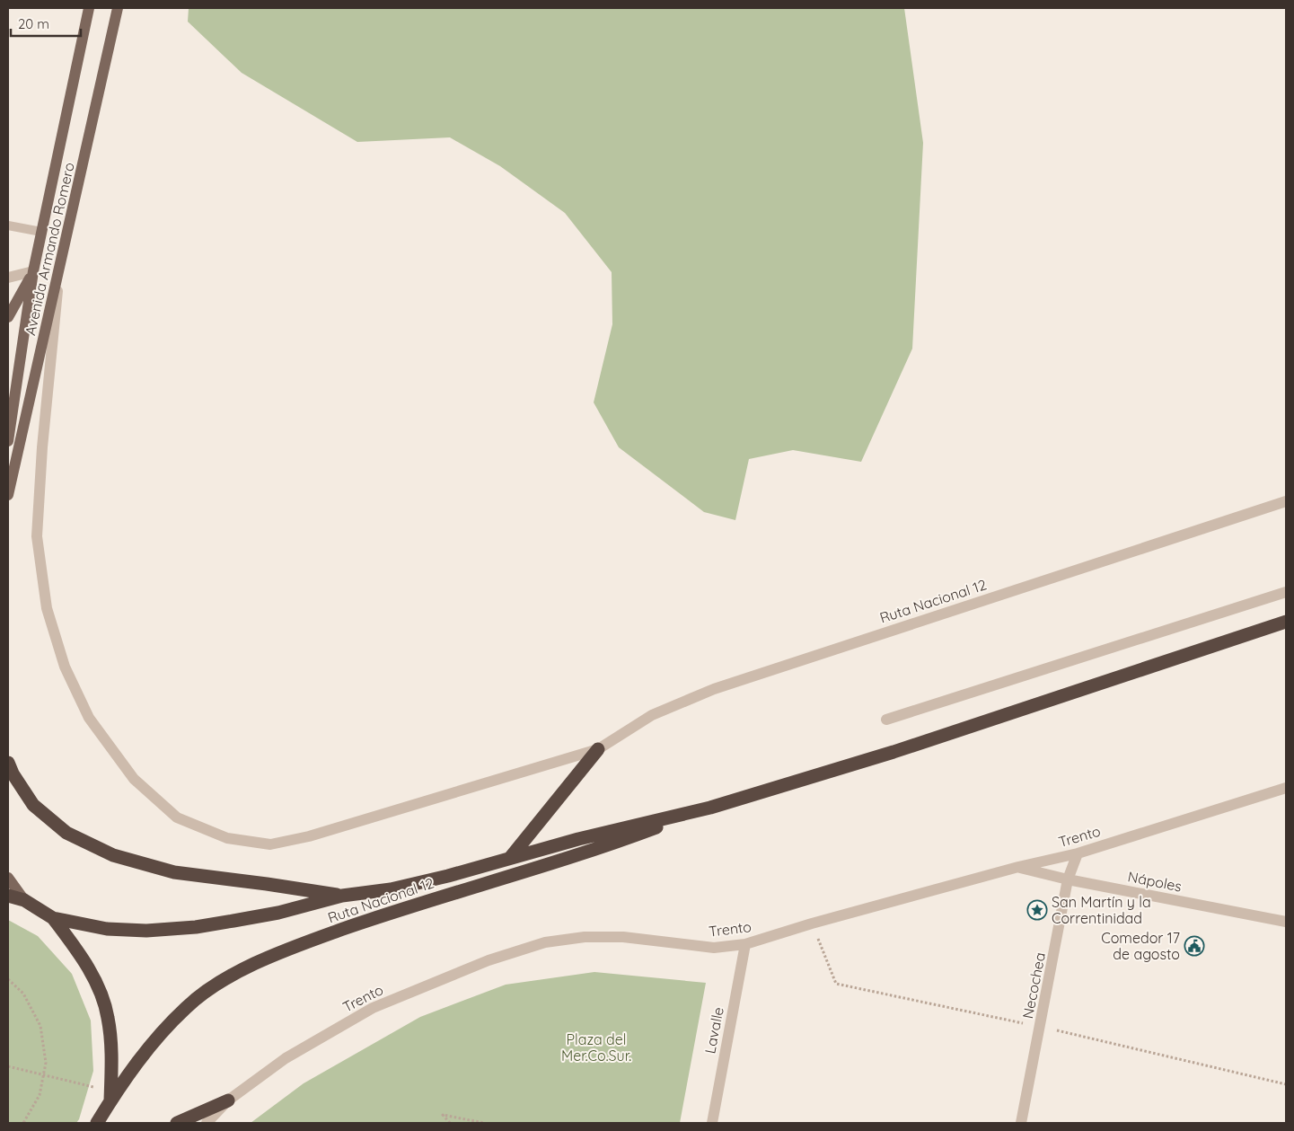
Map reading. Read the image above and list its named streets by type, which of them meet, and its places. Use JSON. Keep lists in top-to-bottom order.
{
  "streets": {
    "highway": ["Ruta Nacional 12"],
    "main road": ["Avenida Armando Romero"],
    "street": [
      "Trento",
      "Nápoles",
      "Necochea",
      "Lavalle"
    ]
  },
  "crossings": [
    ["Avenida Armando Romero", "Ruta Nacional 12"],
    ["Trento", "Nápoles"],
    ["Trento", "Necochea"],
    ["Trento", "Lavalle"],
    ["Nápoles", "Necochea"]
  ],
  "parks": ["Plaza del Mer.Co.Sur."],
  "places": {
    "place": ["San Martín y la Correntinidad"],
    "public building": ["Comedor 17 de agosto"]
  },
  "scale_bar": "20 m"
}
